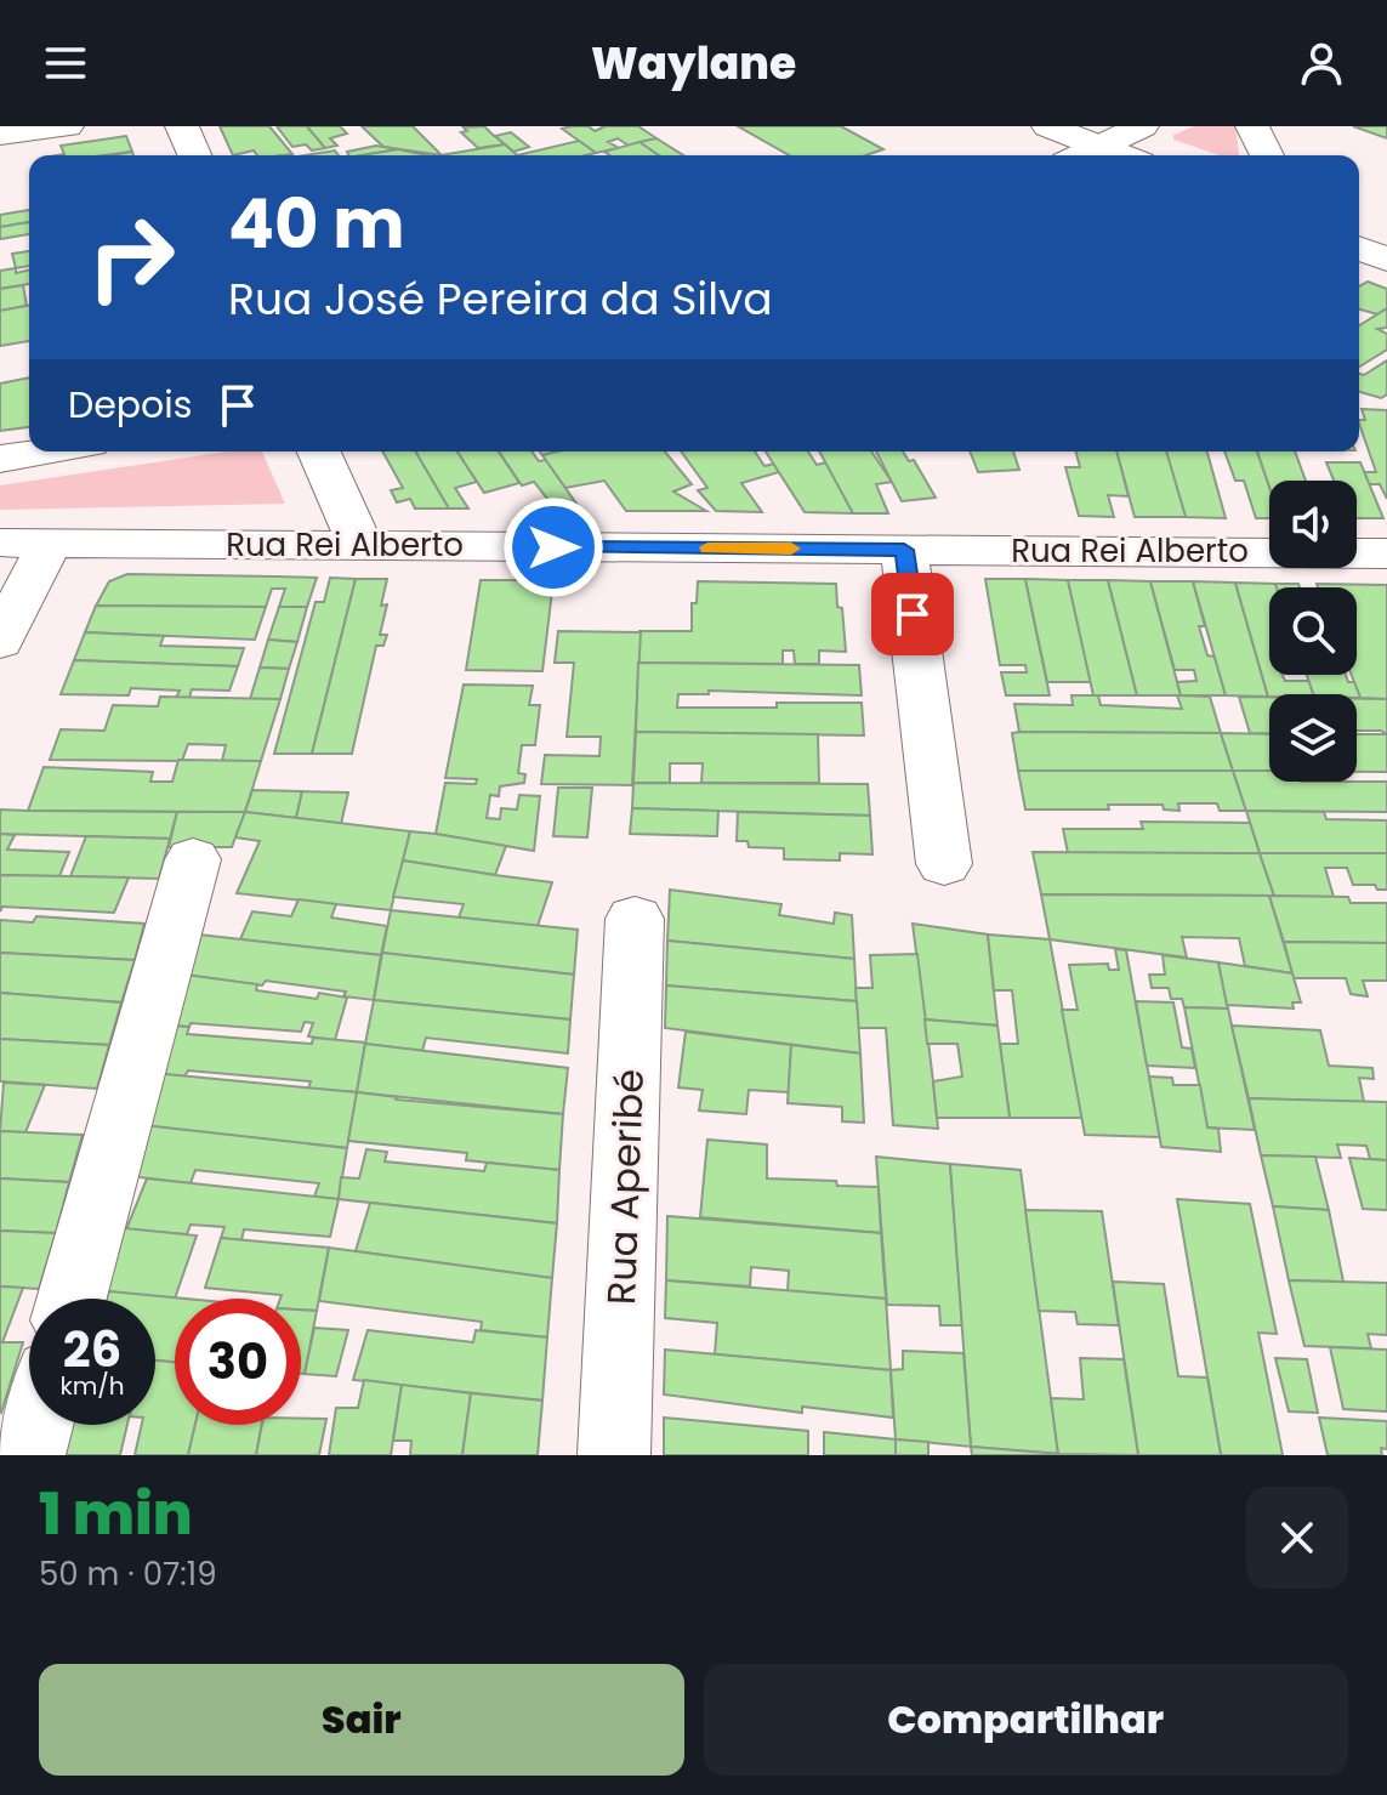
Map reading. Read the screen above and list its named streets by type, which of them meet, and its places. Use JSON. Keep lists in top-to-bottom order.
{
  "streets": {
    "street": ["Rua Rei Alberto", "Rua Aperibé"]
  },
  "page": {
    "header": "Waylane",
    "turn": ["40 m", "Rua José Pereira da Silva"],
    "then": "Depois",
    "speed": "26 km/h",
    "limit": "30",
    "heading": ["1 min", "50 m · 07:19"],
    "buttons": ["Sair", "Compartilhar"]
  }
}
